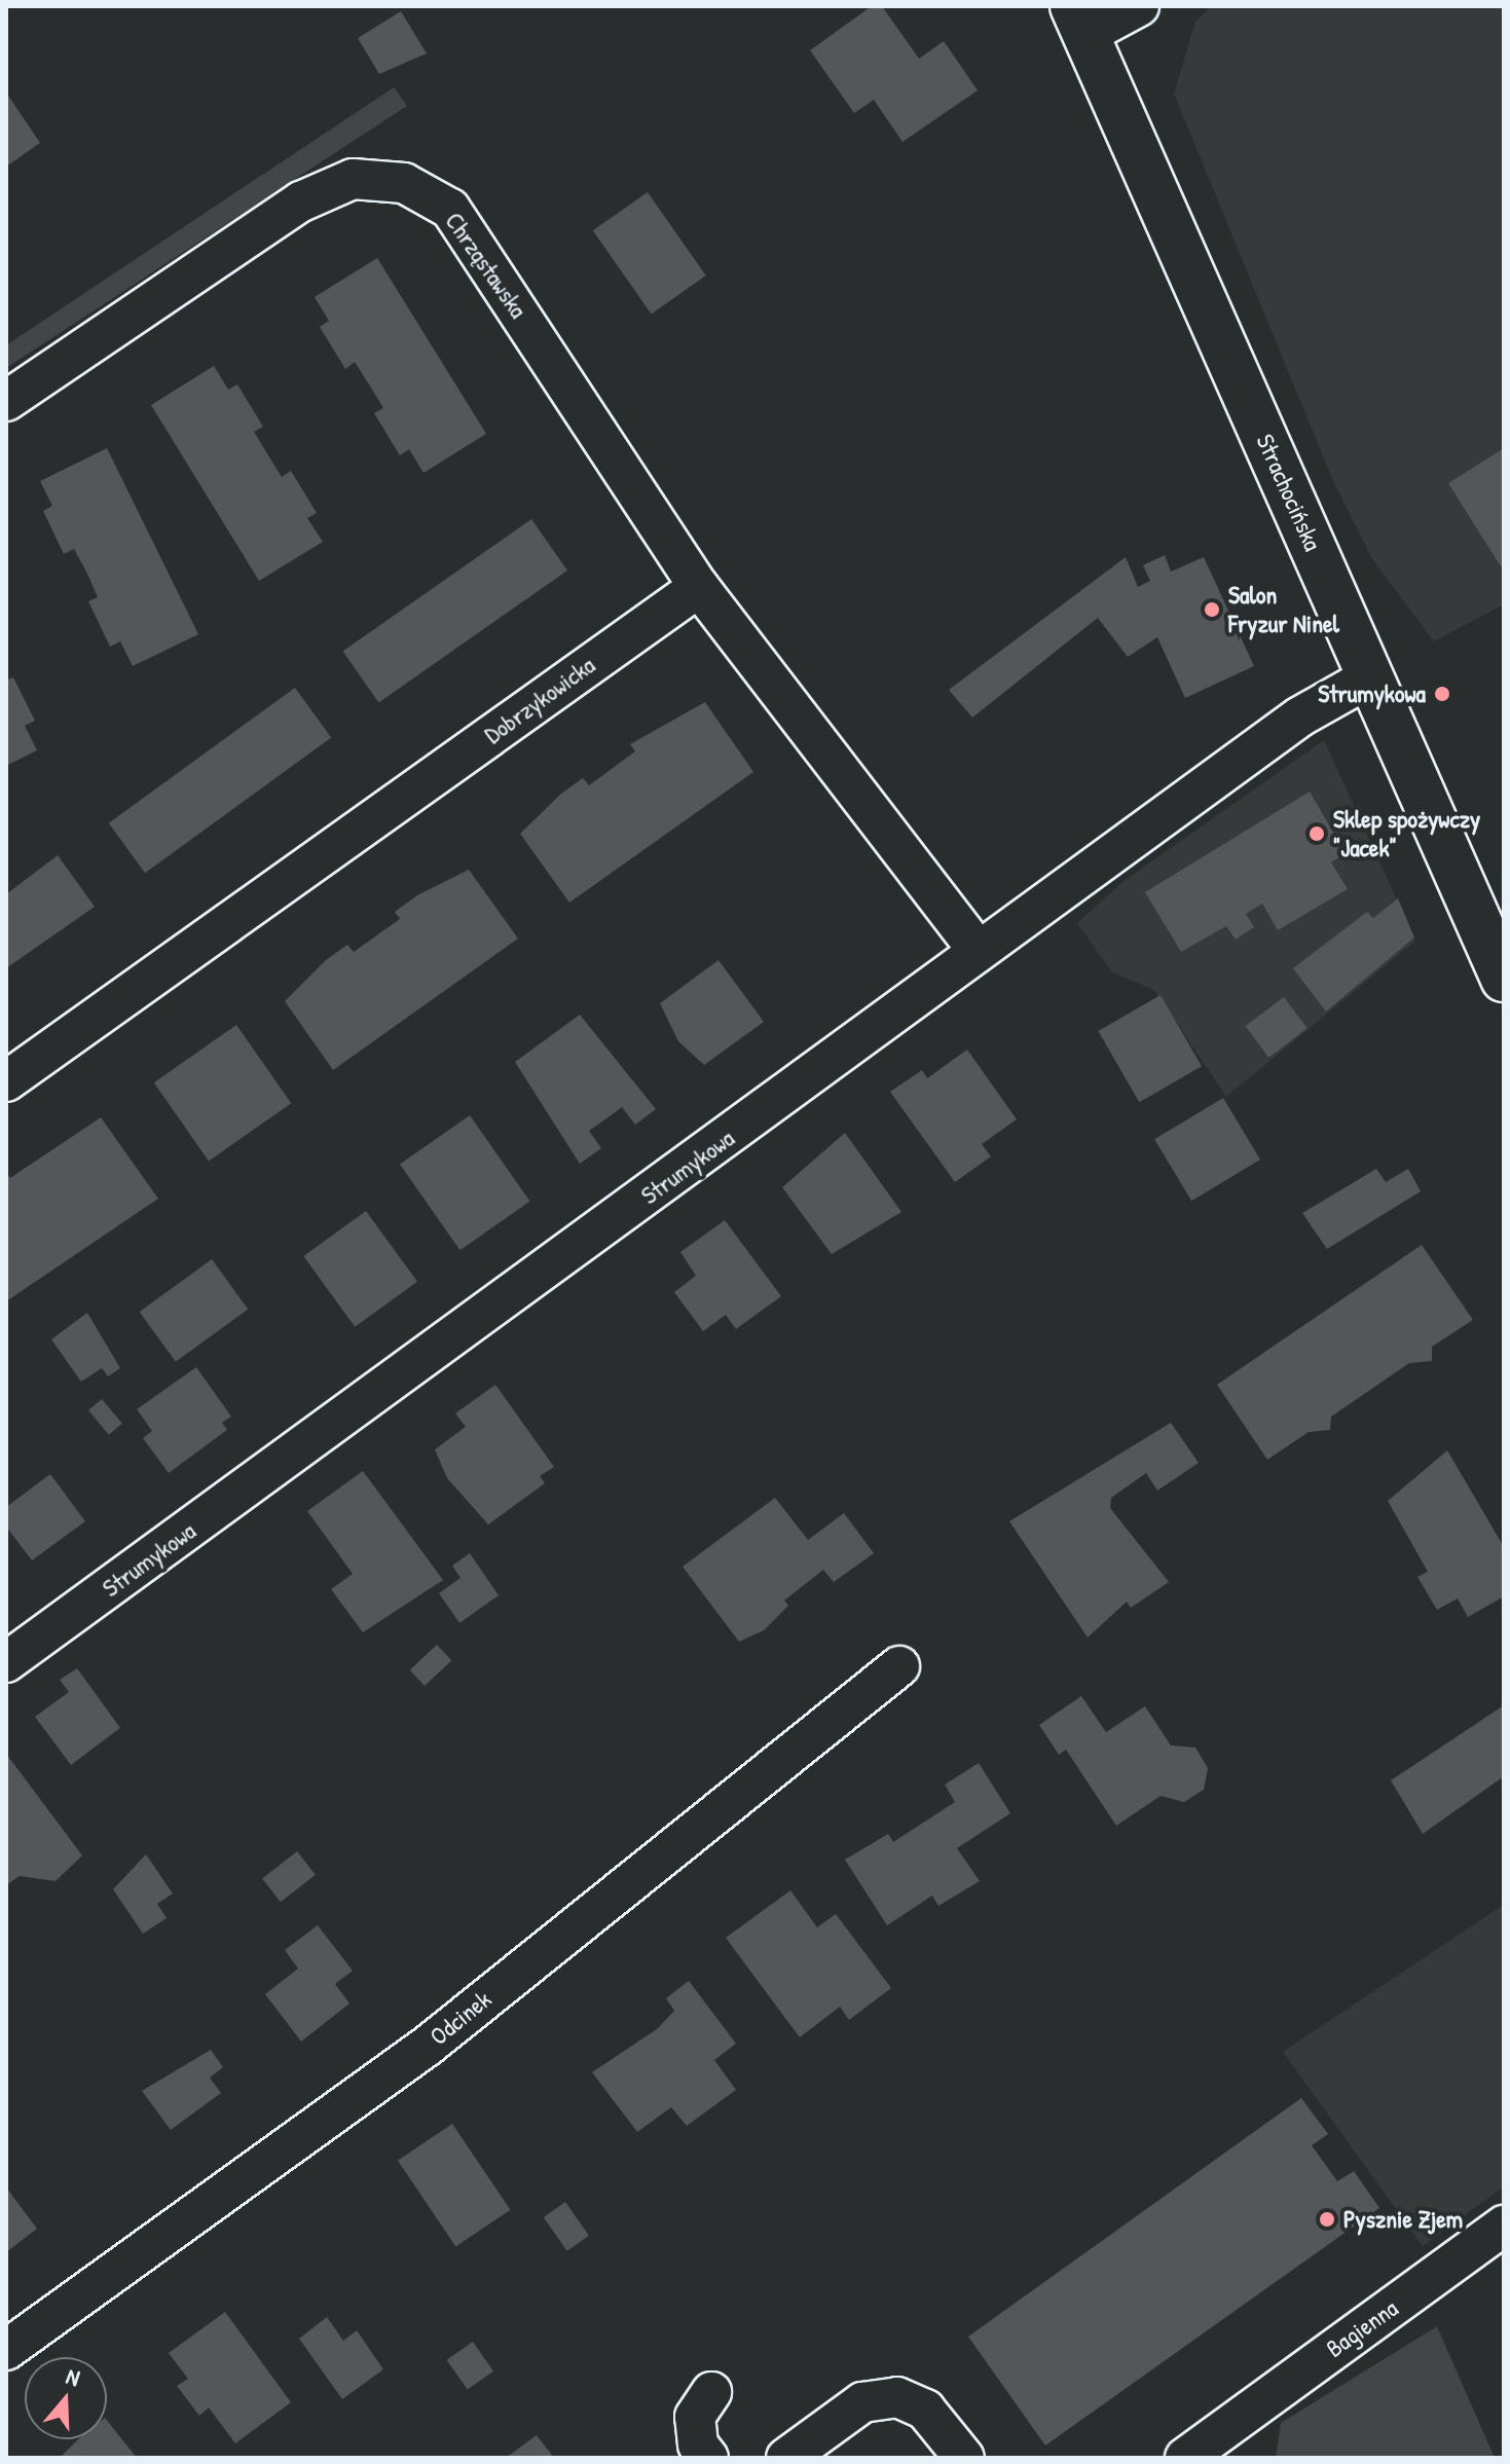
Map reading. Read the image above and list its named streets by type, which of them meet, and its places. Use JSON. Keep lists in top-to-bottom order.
{
  "streets": {
    "main road": ["Strachocińska"],
    "street": [
      "Chrząstawska",
      "Dobrzykowicka",
      "Strumykowa",
      "Odcinek",
      "Bagienna"
    ]
  },
  "crossings": [
    ["Chrząstawska", "Dobrzykowicka"],
    ["Strachocińska", "Strumykowa"]
  ],
  "places": [
    "Salon Fryzur Ninel",
    "Strumykowa",
    "Sklep spożywczy \"Jacek\"",
    "Pysznie Zjem"
  ],
  "north": "top"
}
